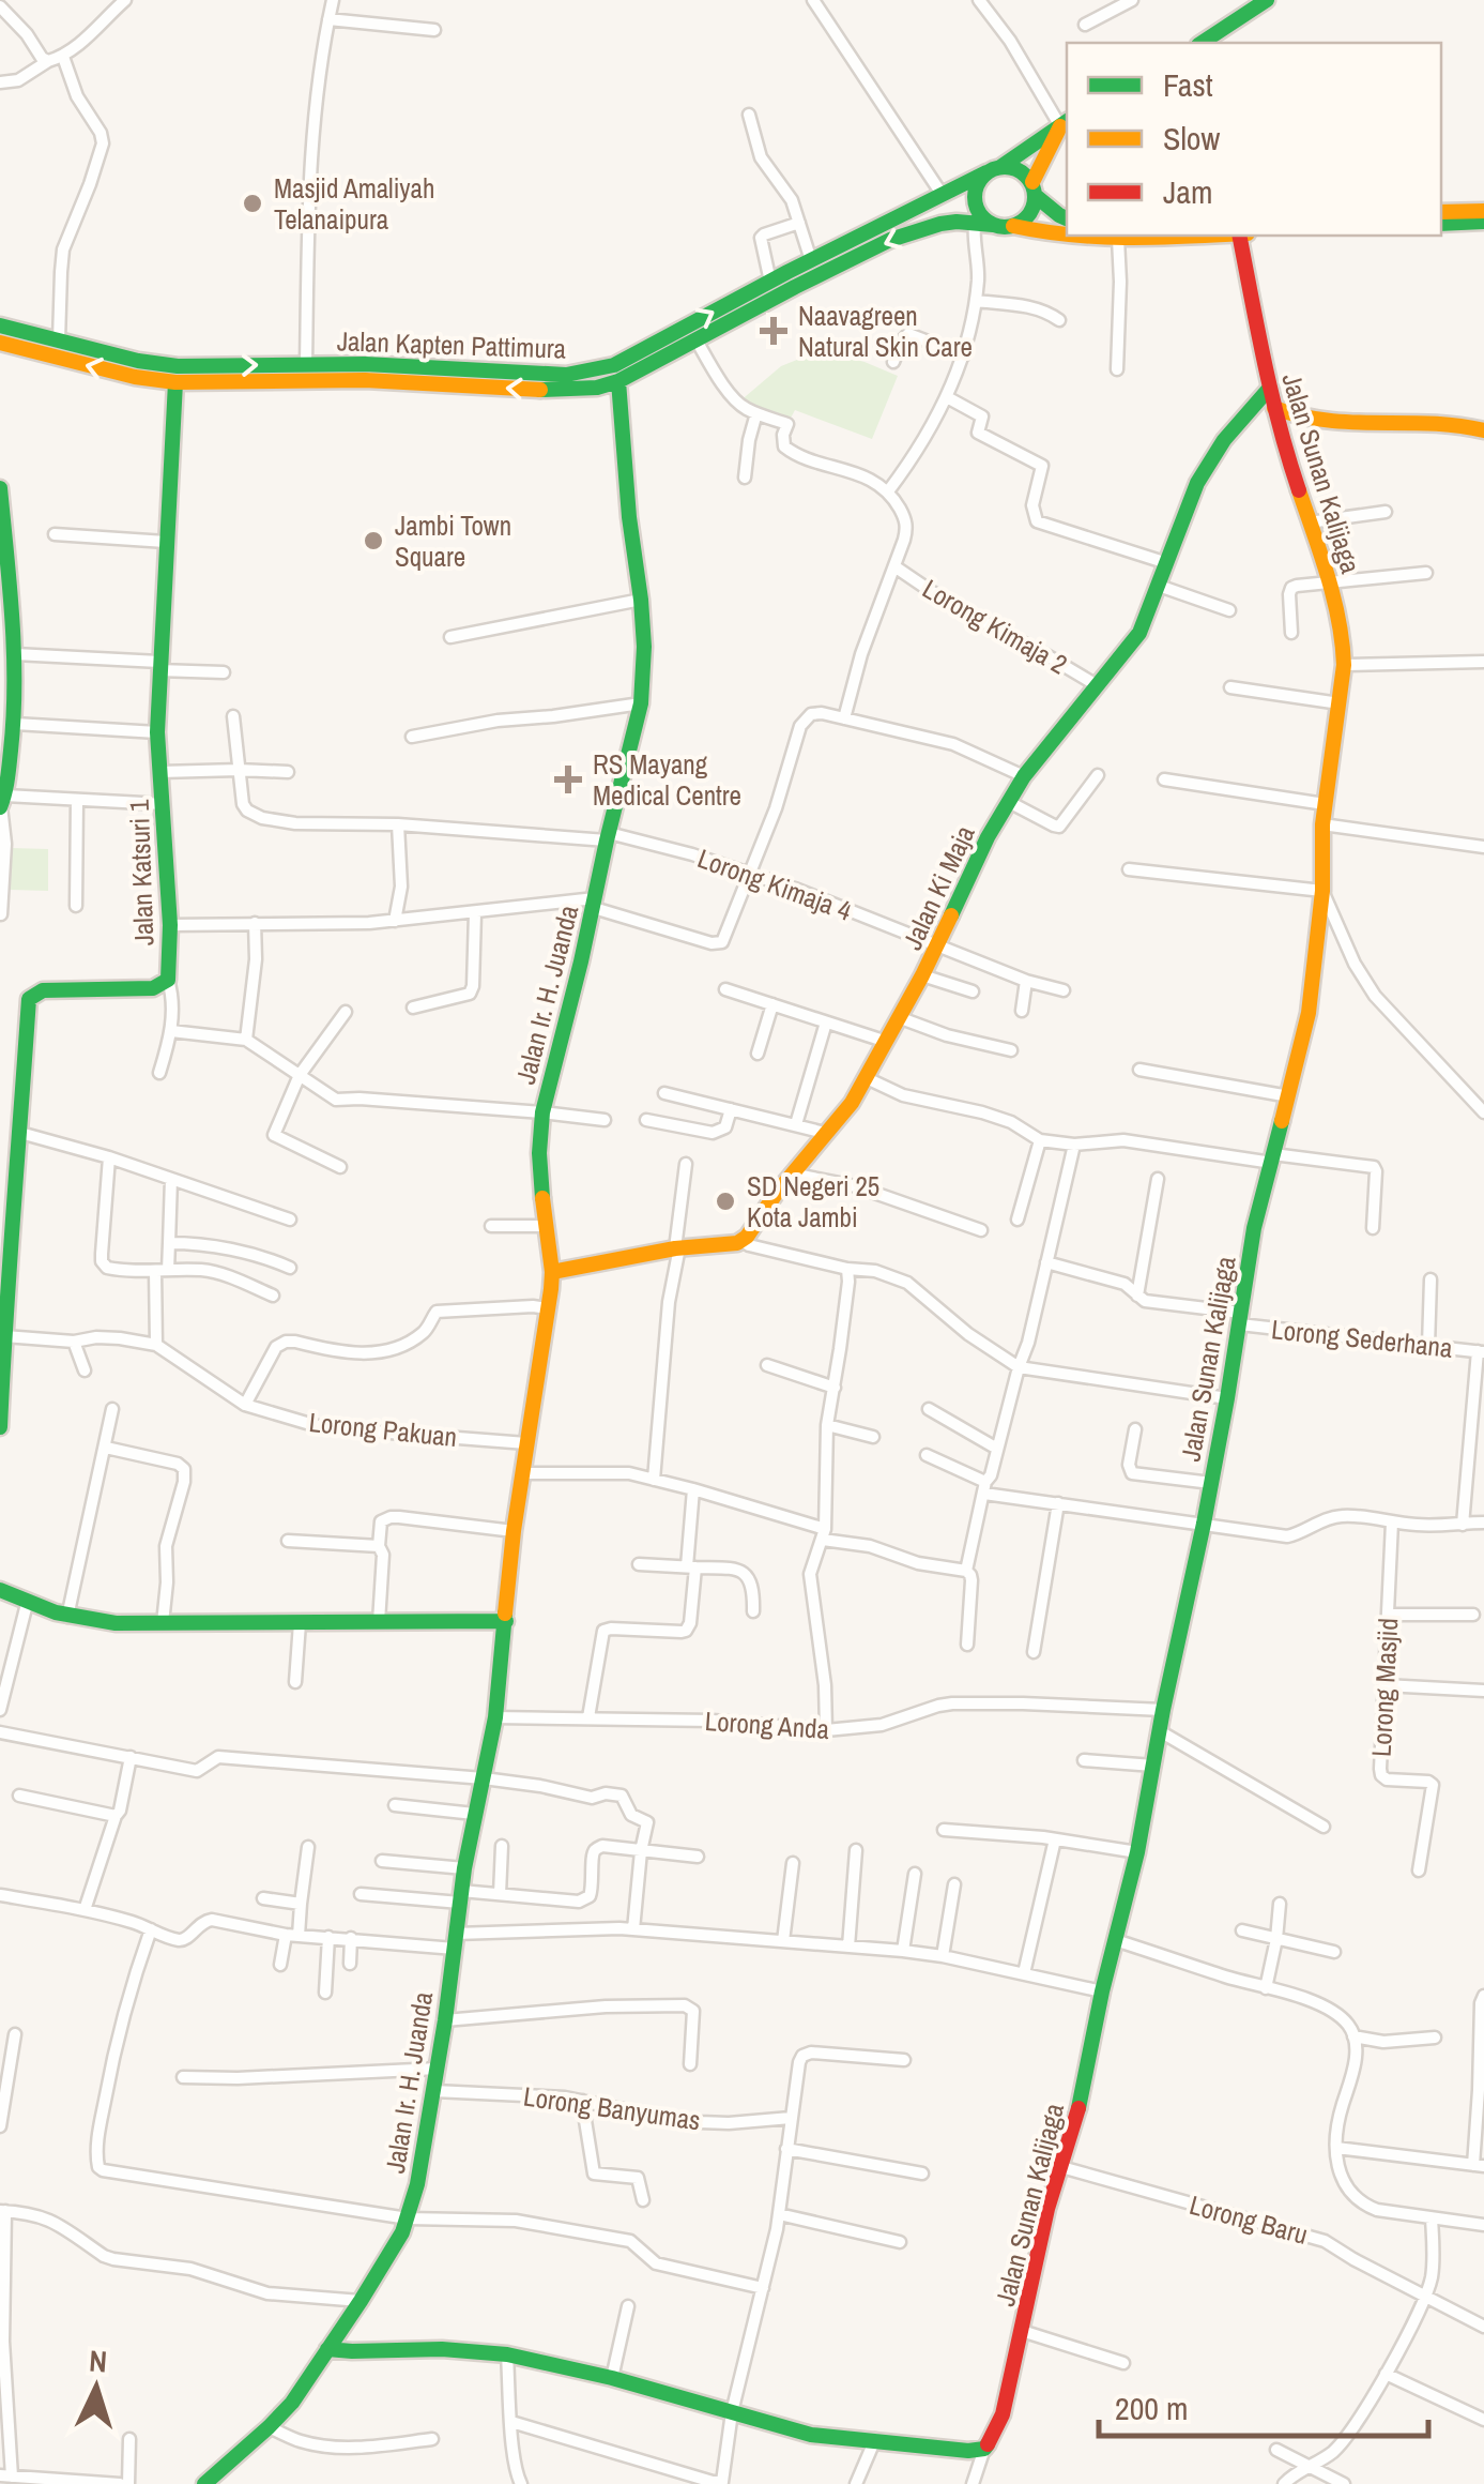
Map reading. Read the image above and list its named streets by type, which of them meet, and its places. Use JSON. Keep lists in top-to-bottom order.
{
  "streets": {
    "street": [
      "Jalan Kapten Pattimura",
      "Jalan Sunan Kalijaga",
      "Lorong Kimaja 2",
      "Jalan Katsuri 1",
      "Lorong Kimaja 4",
      "Jalan Ki Maja",
      "Jalan Ir. H. Juanda",
      "Lorong Sederhana",
      "Lorong Pakuan",
      "Lorong Masjid",
      "Lorong Anda",
      "Lorong Banyumas",
      "Lorong Baru"
    ]
  },
  "crossings": [
    ["Jalan Kapten Pattimura", "Jalan Katsuri 1"],
    ["Jalan Kapten Pattimura", "Jalan Ir. H. Juanda"],
    ["Jalan Sunan Kalijaga", "Jalan Ki Maja"],
    ["Jalan Sunan Kalijaga", "Lorong Sederhana"],
    ["Jalan Sunan Kalijaga", "Lorong Anda"],
    ["Jalan Sunan Kalijaga", "Lorong Baru"],
    ["Lorong Kimaja 2", "Jalan Ki Maja"],
    ["Jalan Katsuri 1", "Lorong Pakuan"],
    ["Lorong Kimaja 4", "Jalan Ki Maja"],
    ["Lorong Kimaja 4", "Jalan Ir. H. Juanda"],
    ["Jalan Ir. H. Juanda", "Lorong Pakuan"],
    ["Jalan Ir. H. Juanda", "Lorong Anda"],
    ["Jalan Ir. H. Juanda", "Lorong Banyumas"]
  ],
  "places": {
    "other": ["Masjid Amaliyah Telanaipura", "Jambi Town Square", "SD Negeri 25 Kota Jambi"],
    "health": ["Naavagreen Natural Skin Care", "RS Mayang Medical Centre"]
  },
  "legend": ["Fast", "Slow", "Jam"],
  "scale_bar": "200 m",
  "north": "top"
}
